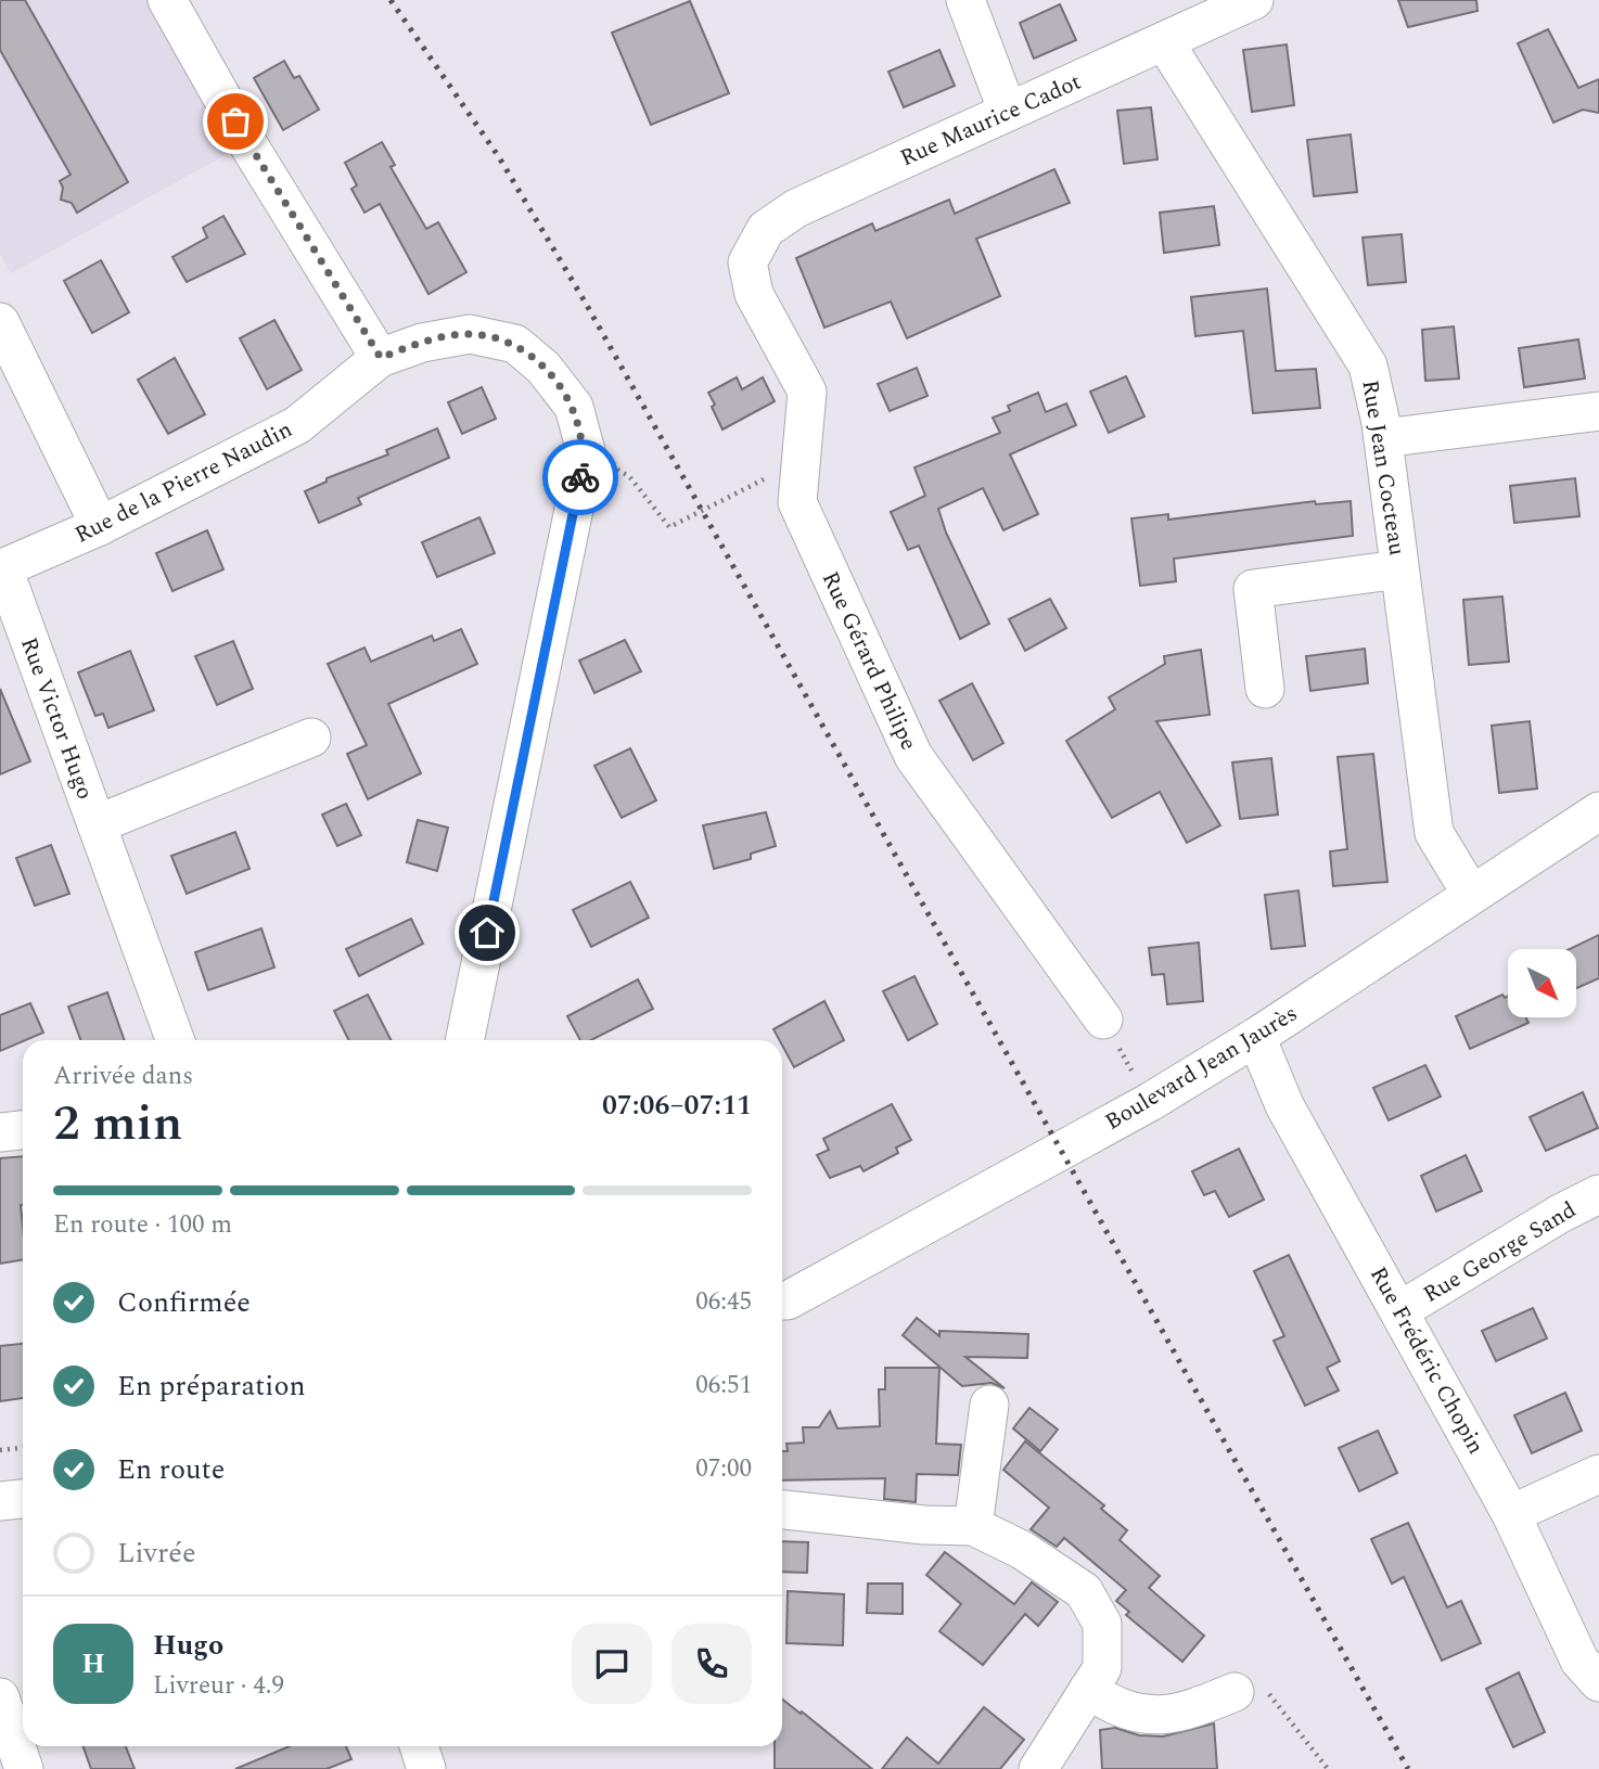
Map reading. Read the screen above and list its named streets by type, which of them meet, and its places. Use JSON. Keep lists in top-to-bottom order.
{
  "streets": {
    "street": [
      "Rue Maurice Cadot",
      "Rue Jean Cocteau",
      "Rue de la Pierre Naudin",
      "Rue Gérard Philipe",
      "Rue Victor Hugo",
      "Boulevard Jean Jaurès",
      "Rue George Sand",
      "Rue Frédéric Chopin"
    ]
  },
  "crossings": [
    ["Rue Maurice Cadot", "Rue Jean Cocteau"],
    ["Rue Maurice Cadot", "Rue Gérard Philipe"],
    ["Rue Jean Cocteau", "Boulevard Jean Jaurès"],
    ["Rue de la Pierre Naudin", "Rue Victor Hugo"],
    ["Boulevard Jean Jaurès", "Rue Frédéric Chopin"],
    ["Rue George Sand", "Rue Frédéric Chopin"]
  ],
  "north": "bottom right",
  "page": {
    "heading": ["2 min", "Arrivée dans", "07:06–07:11"],
    "panel": ["Hugo", "Livreur · 4.9"],
    "bar": "En route · 100 m",
    "list": [
      ["Confirmée", "06:45"],
      ["En préparation", "06:51"],
      ["En route", "07:00"],
      "Livrée"
    ],
    "round": "H"
  }
}
